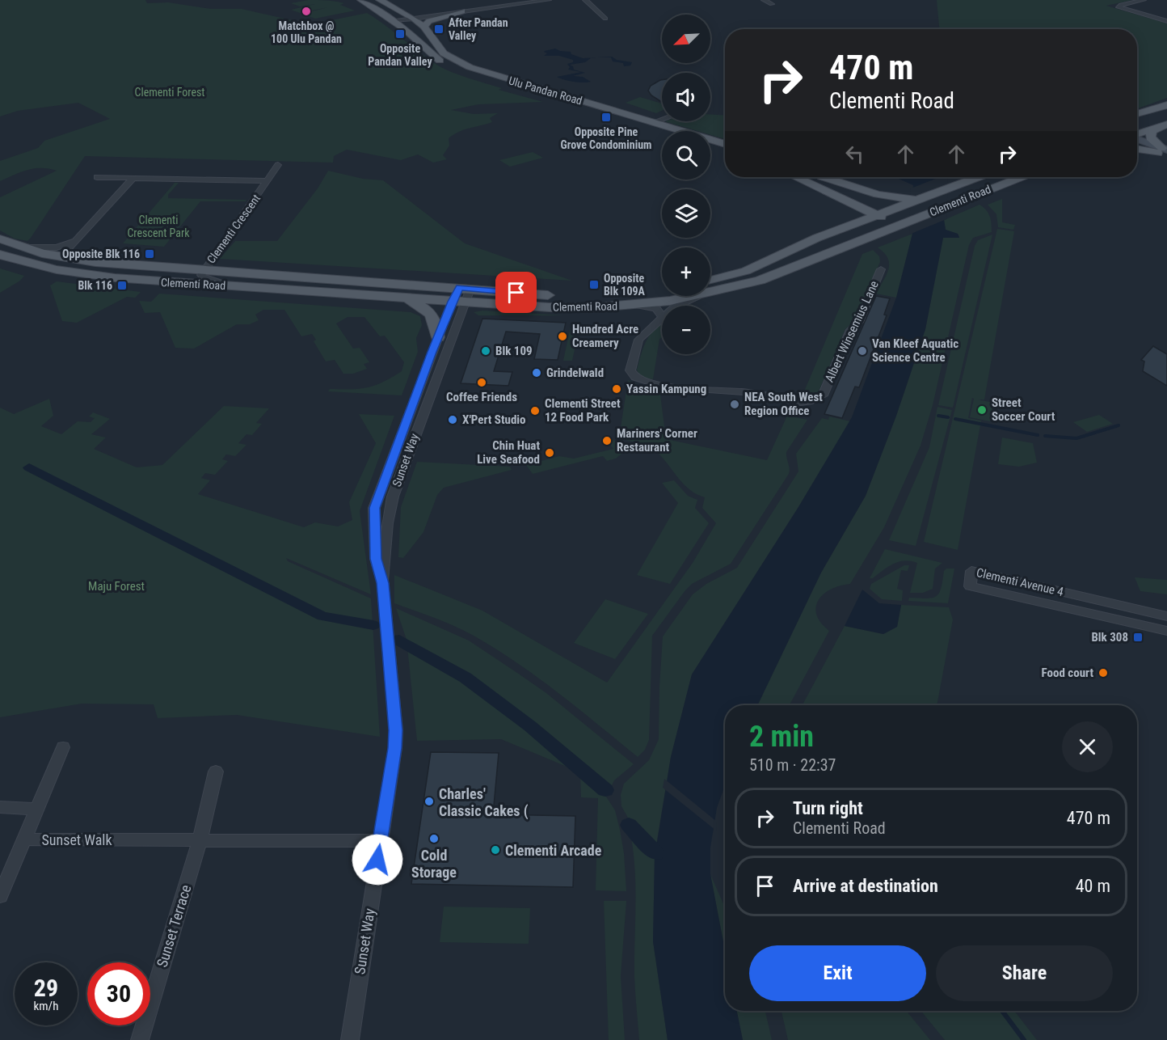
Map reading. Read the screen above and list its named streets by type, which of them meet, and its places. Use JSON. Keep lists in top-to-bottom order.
{
  "streets": {
    "main road": ["Ulu Pandan Road", "Clementi Road"],
    "street": [
      "Clementi Crescent",
      "Albert Winsemius Lane",
      "Sunset Way",
      "Clementi Avenue 4",
      "Sunset Walk",
      "Sunset Terrace"
    ]
  },
  "crossings": [
    ["Clementi Road", "Clementi Crescent"],
    ["Clementi Road", "Sunset Way"],
    ["Sunset Way", "Sunset Walk"],
    ["Sunset Walk", "Sunset Terrace"]
  ],
  "parks": ["Clementi Forest", "Clementi Crescent Park", "Maju Forest"],
  "places": {
    "other": [
      "Matchbox @ 100 Ulu Pandan",
      "Hundred Acre Creamery",
      "Blk 109",
      "Van Kleef Aquatic Science Centre",
      "Grindelwald",
      "Coffee Friends",
      "Yassin Kampung",
      "NEA South West Region Office",
      "Street Soccer Court",
      "Clementi Street 12 Food Park",
      "X'Pert Studio",
      "Mariners' Corner Restaurant",
      "Chin Huat Live Seafood",
      "Food court",
      "Charles' Classic Cakes (",
      "Cold Storage",
      "Clementi Arcade"
    ],
    "transit": [
      "After Pandan Valley",
      "Opposite Pandan Valley",
      "Opposite Pine Grove Condominium",
      "Opposite Blk 116",
      "Opposite Blk 109A",
      "Blk 116",
      "Blk 308"
    ]
  },
  "north": "bottom left",
  "page": {
    "map_buttons": ["+", "−"],
    "turn": ["470 m", "Clementi Road"],
    "heading": ["2 min", "510 m · 22:37"],
    "list": [
      {
        "name": "Turn right",
        "note": "Clementi Road",
        "value": "470 m"
      },
      {
        "name": "Arrive at destination",
        "value": "40 m"
      }
    ],
    "buttons": ["Exit", "Share"],
    "speed": "29 km/h",
    "limit": "30"
  }
}
